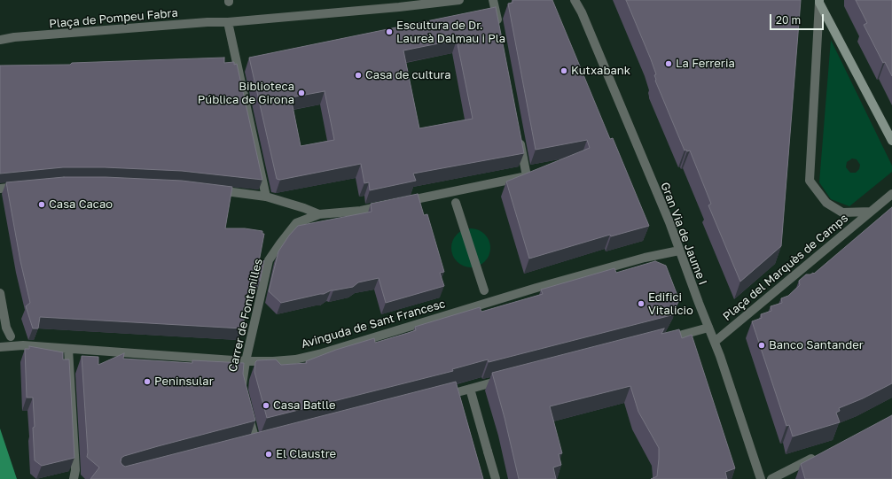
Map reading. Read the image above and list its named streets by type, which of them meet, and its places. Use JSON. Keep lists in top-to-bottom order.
{
  "streets": {
    "main road": ["Plaça del Marquès de Camps"],
    "street": [
      "Plaça de Pompeu Fabra",
      "Gran Via de Jaume I",
      "Carrer de Fontanilles",
      "Avinguda de Sant Francesc"
    ]
  },
  "crossings": [
    ["Gran Via de Jaume I", "Plaça del Marquès de Camps"],
    ["Gran Via de Jaume I", "Avinguda de Sant Francesc"],
    ["Carrer de Fontanilles", "Avinguda de Sant Francesc"]
  ],
  "places": [
    "Escultura de Dr. Laureà Dalmau i Pla",
    "La Ferreria",
    "Kutxabank",
    "Casa de cultura",
    "Biblioteca Pública de Girona",
    "Casa Cacao",
    "Edifici Vitalicio",
    "Banco Santander",
    "Peninsular",
    "Casa Batlle",
    "El Claustre"
  ],
  "scale_bar": "20 m"
}
